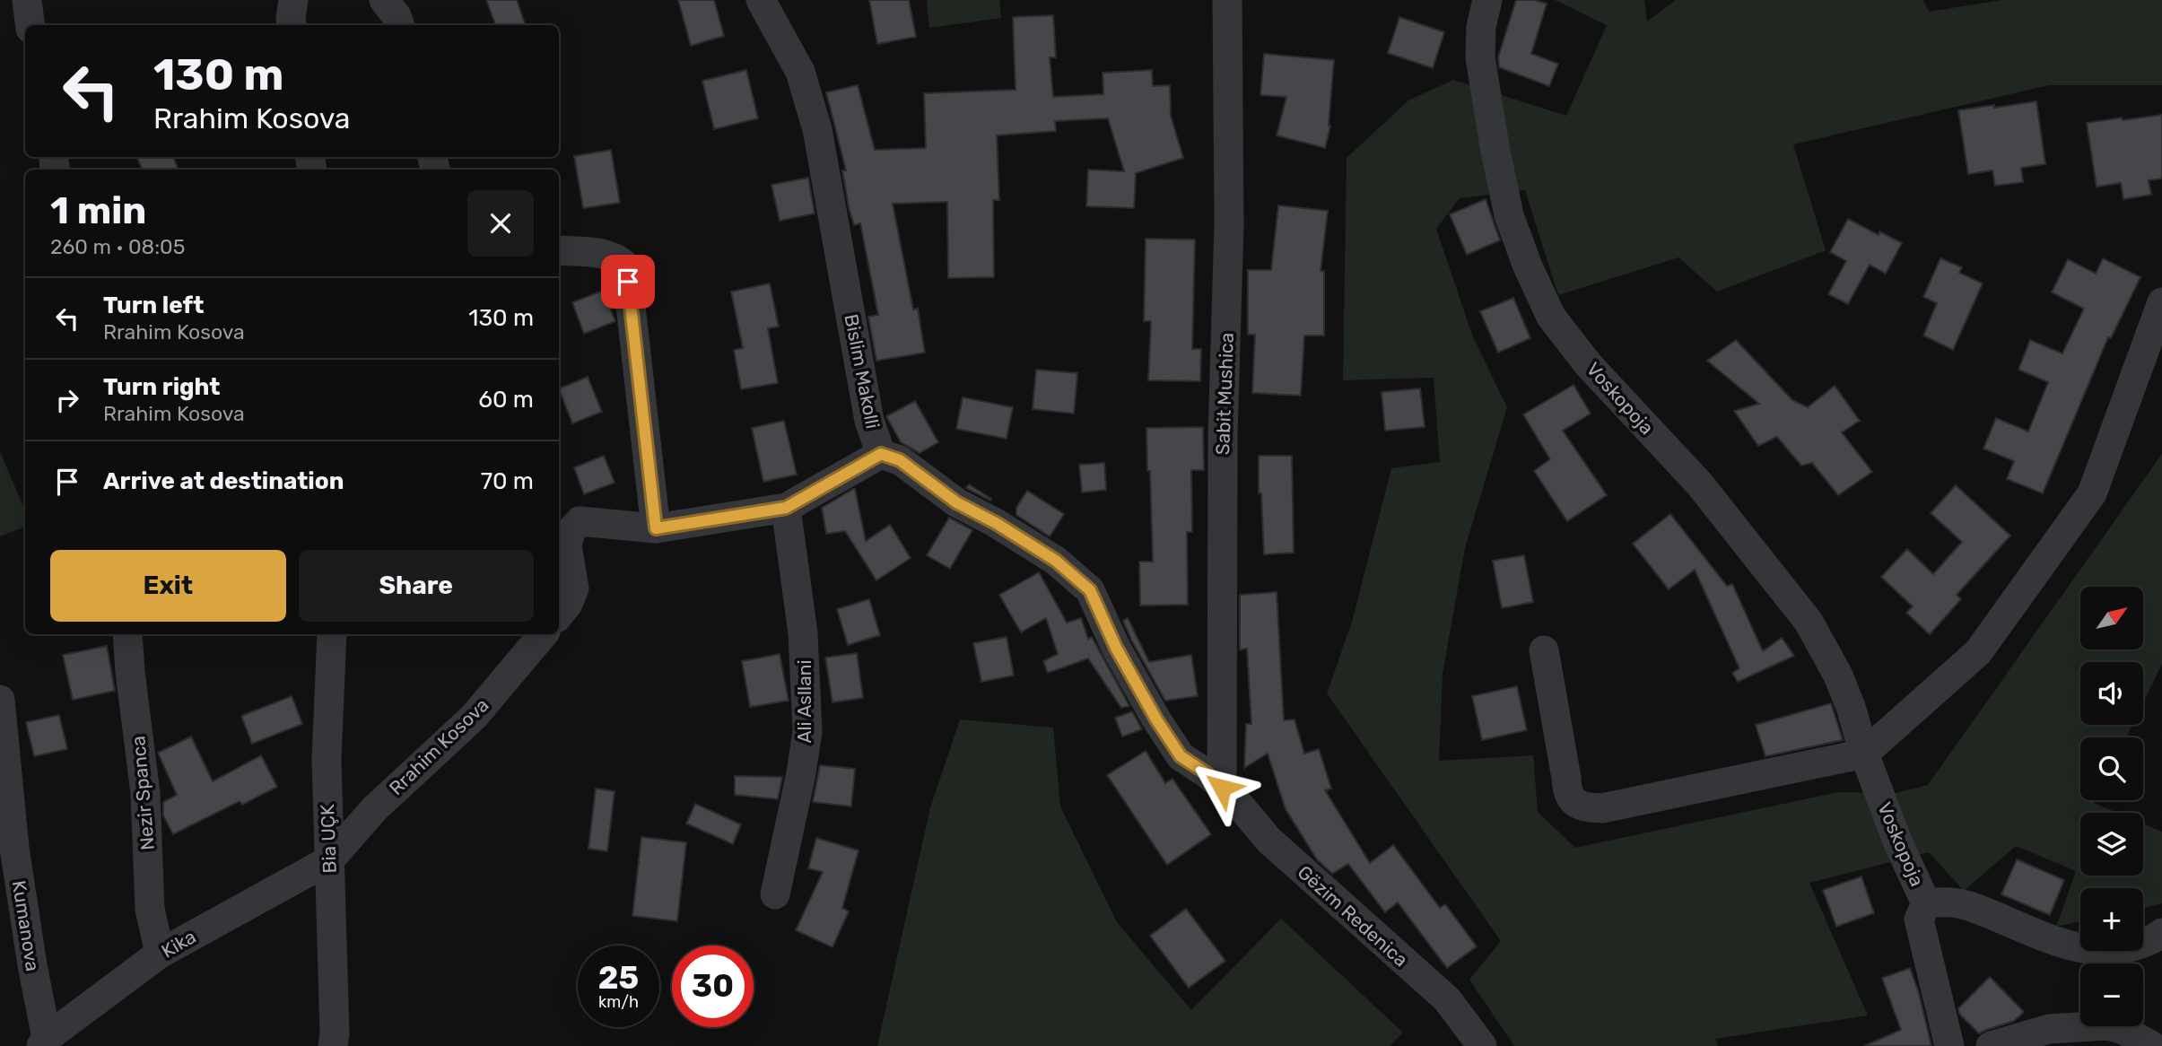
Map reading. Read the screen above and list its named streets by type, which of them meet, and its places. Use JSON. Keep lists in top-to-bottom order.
{
  "streets": {
    "street": [
      "Bislim Makolli",
      "Sabit Mushica",
      "Voskopoja",
      "Ali Asllani",
      "Rrahim Kosova",
      "Nezir Spanca",
      "Bia UÇK",
      "Gëzim Redenica",
      "Kumanova",
      "Kika"
    ]
  },
  "crossings": [
    ["Bislim Makolli", "Sabit Mushica"],
    ["Bislim Makolli", "Gëzim Redenica"],
    ["Sabit Mushica", "Gëzim Redenica"],
    ["Rrahim Kosova", "Bia UÇK"],
    ["Rrahim Kosova", "Kika"],
    ["Nezir Spanca", "Kika"],
    ["Bia UÇK", "Kika"],
    ["Kumanova", "Kika"]
  ],
  "north": "top right",
  "page": {
    "turn": ["130 m", "Rrahim Kosova"],
    "heading": ["1 min", "260 m · 08:05"],
    "list": [
      {
        "name": "Turn left",
        "note": "Rrahim Kosova",
        "value": "130 m"
      },
      {
        "name": "Turn right",
        "note": "Rrahim Kosova",
        "value": "60 m"
      },
      {
        "name": "Arrive at destination",
        "value": "70 m"
      }
    ],
    "buttons": ["Exit", "Share"],
    "map_buttons": ["+", "−"],
    "speed": "25 km/h",
    "limit": "30"
  }
}
